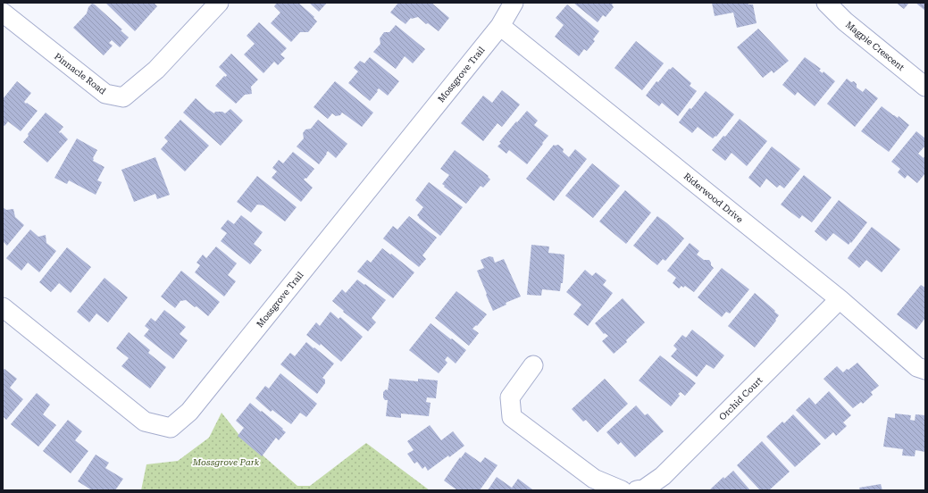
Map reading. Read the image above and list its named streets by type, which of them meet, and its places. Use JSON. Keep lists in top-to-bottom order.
{
  "streets": {
    "street": [
      "Magpie Crescent",
      "Pinnacle Road",
      "Mossgrove Trail",
      "Riderwood Drive",
      "Orchid Court"
    ]
  },
  "crossings": [
    ["Mossgrove Trail", "Riderwood Drive"],
    ["Riderwood Drive", "Orchid Court"]
  ],
  "parks": ["Mossgrove Park"]
}
